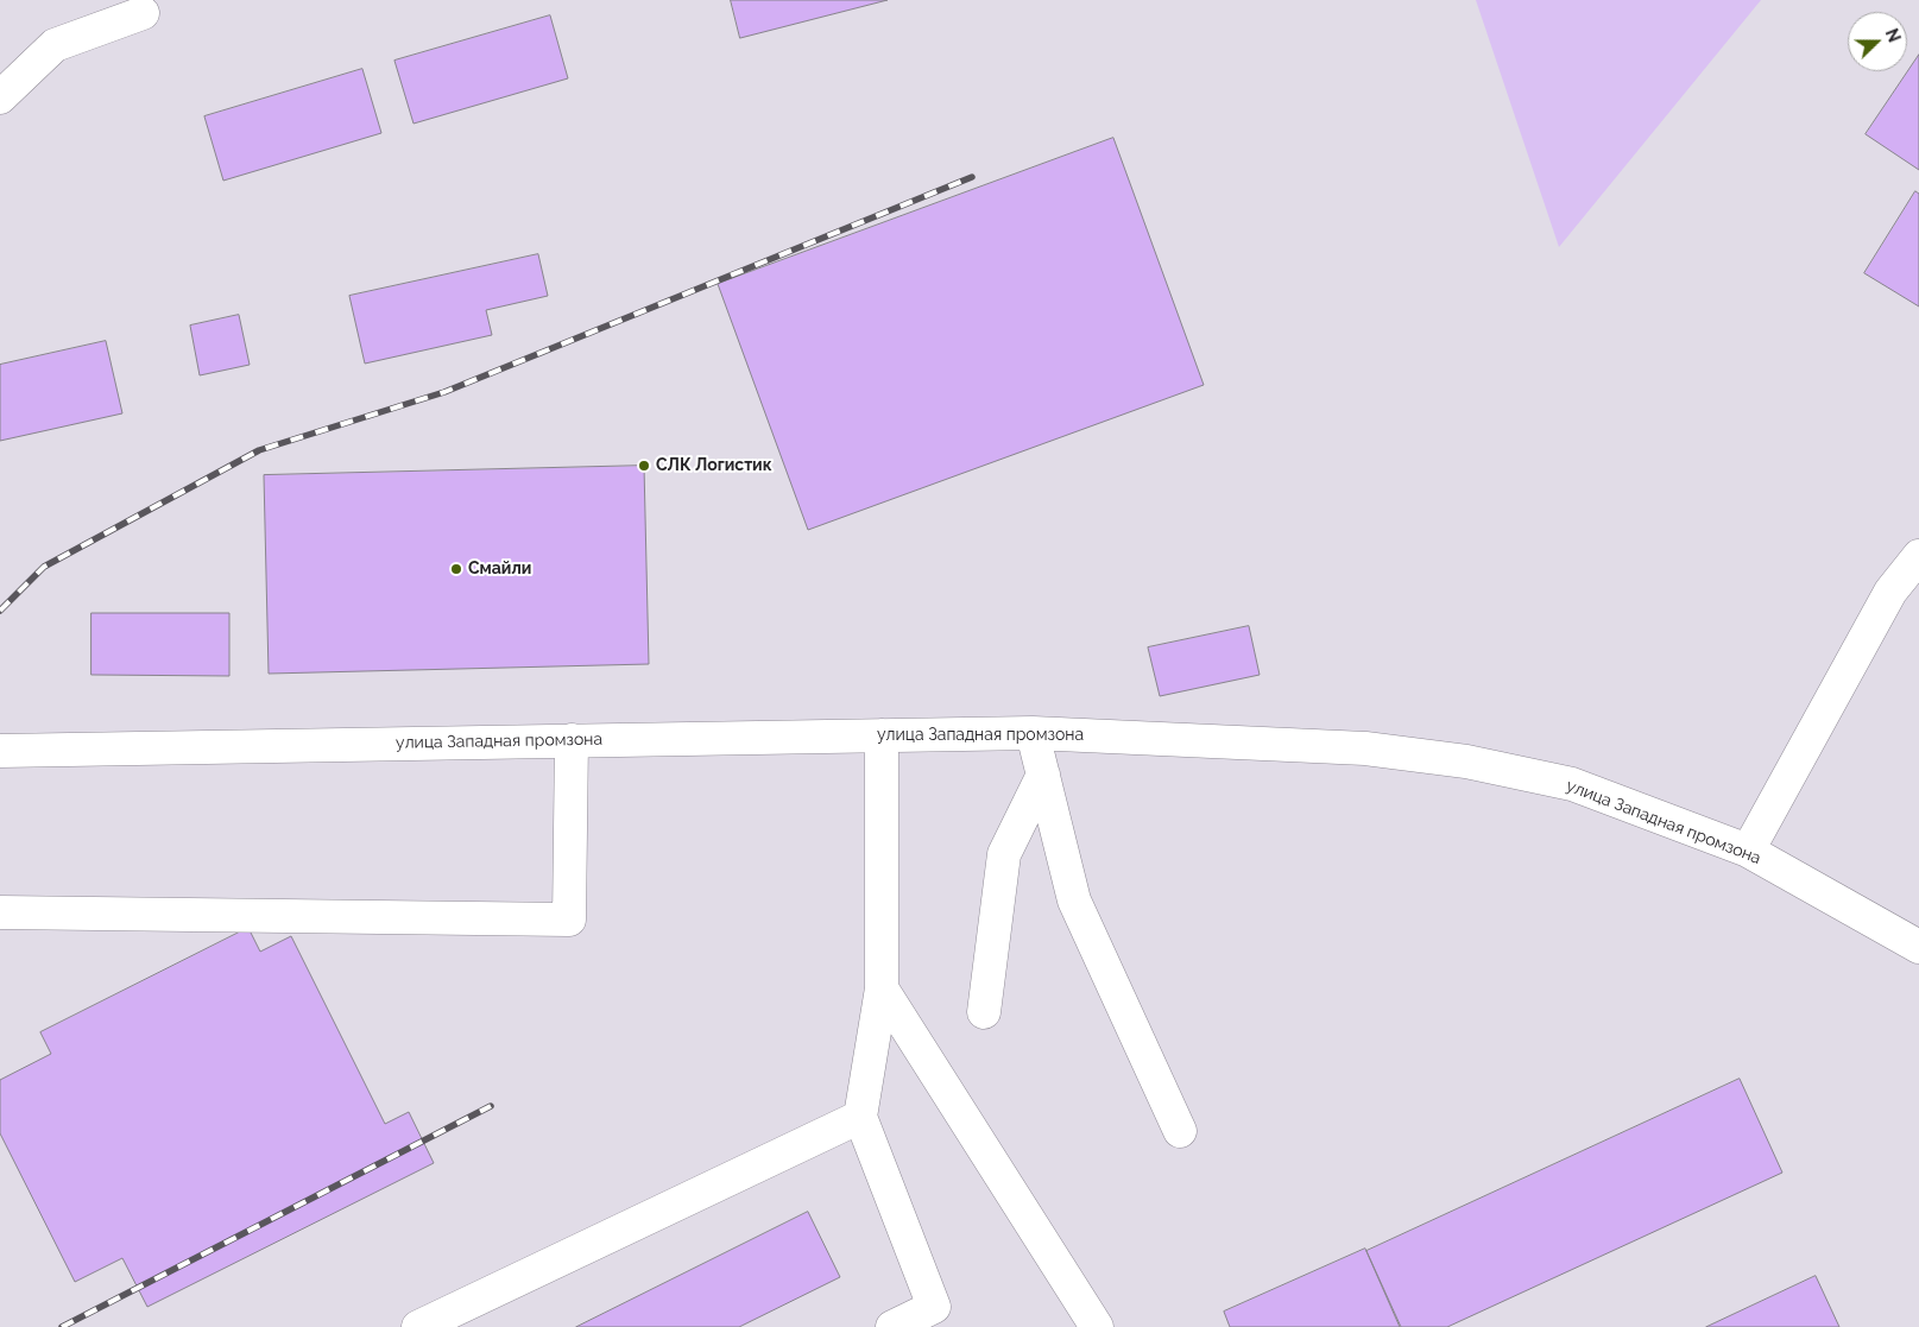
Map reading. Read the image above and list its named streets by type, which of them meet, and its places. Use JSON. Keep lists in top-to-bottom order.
{
  "streets": {
    "street": ["улица Западная промзона"]
  },
  "places": ["СЛК Логистик", "Смайли"],
  "north": "right"
}
